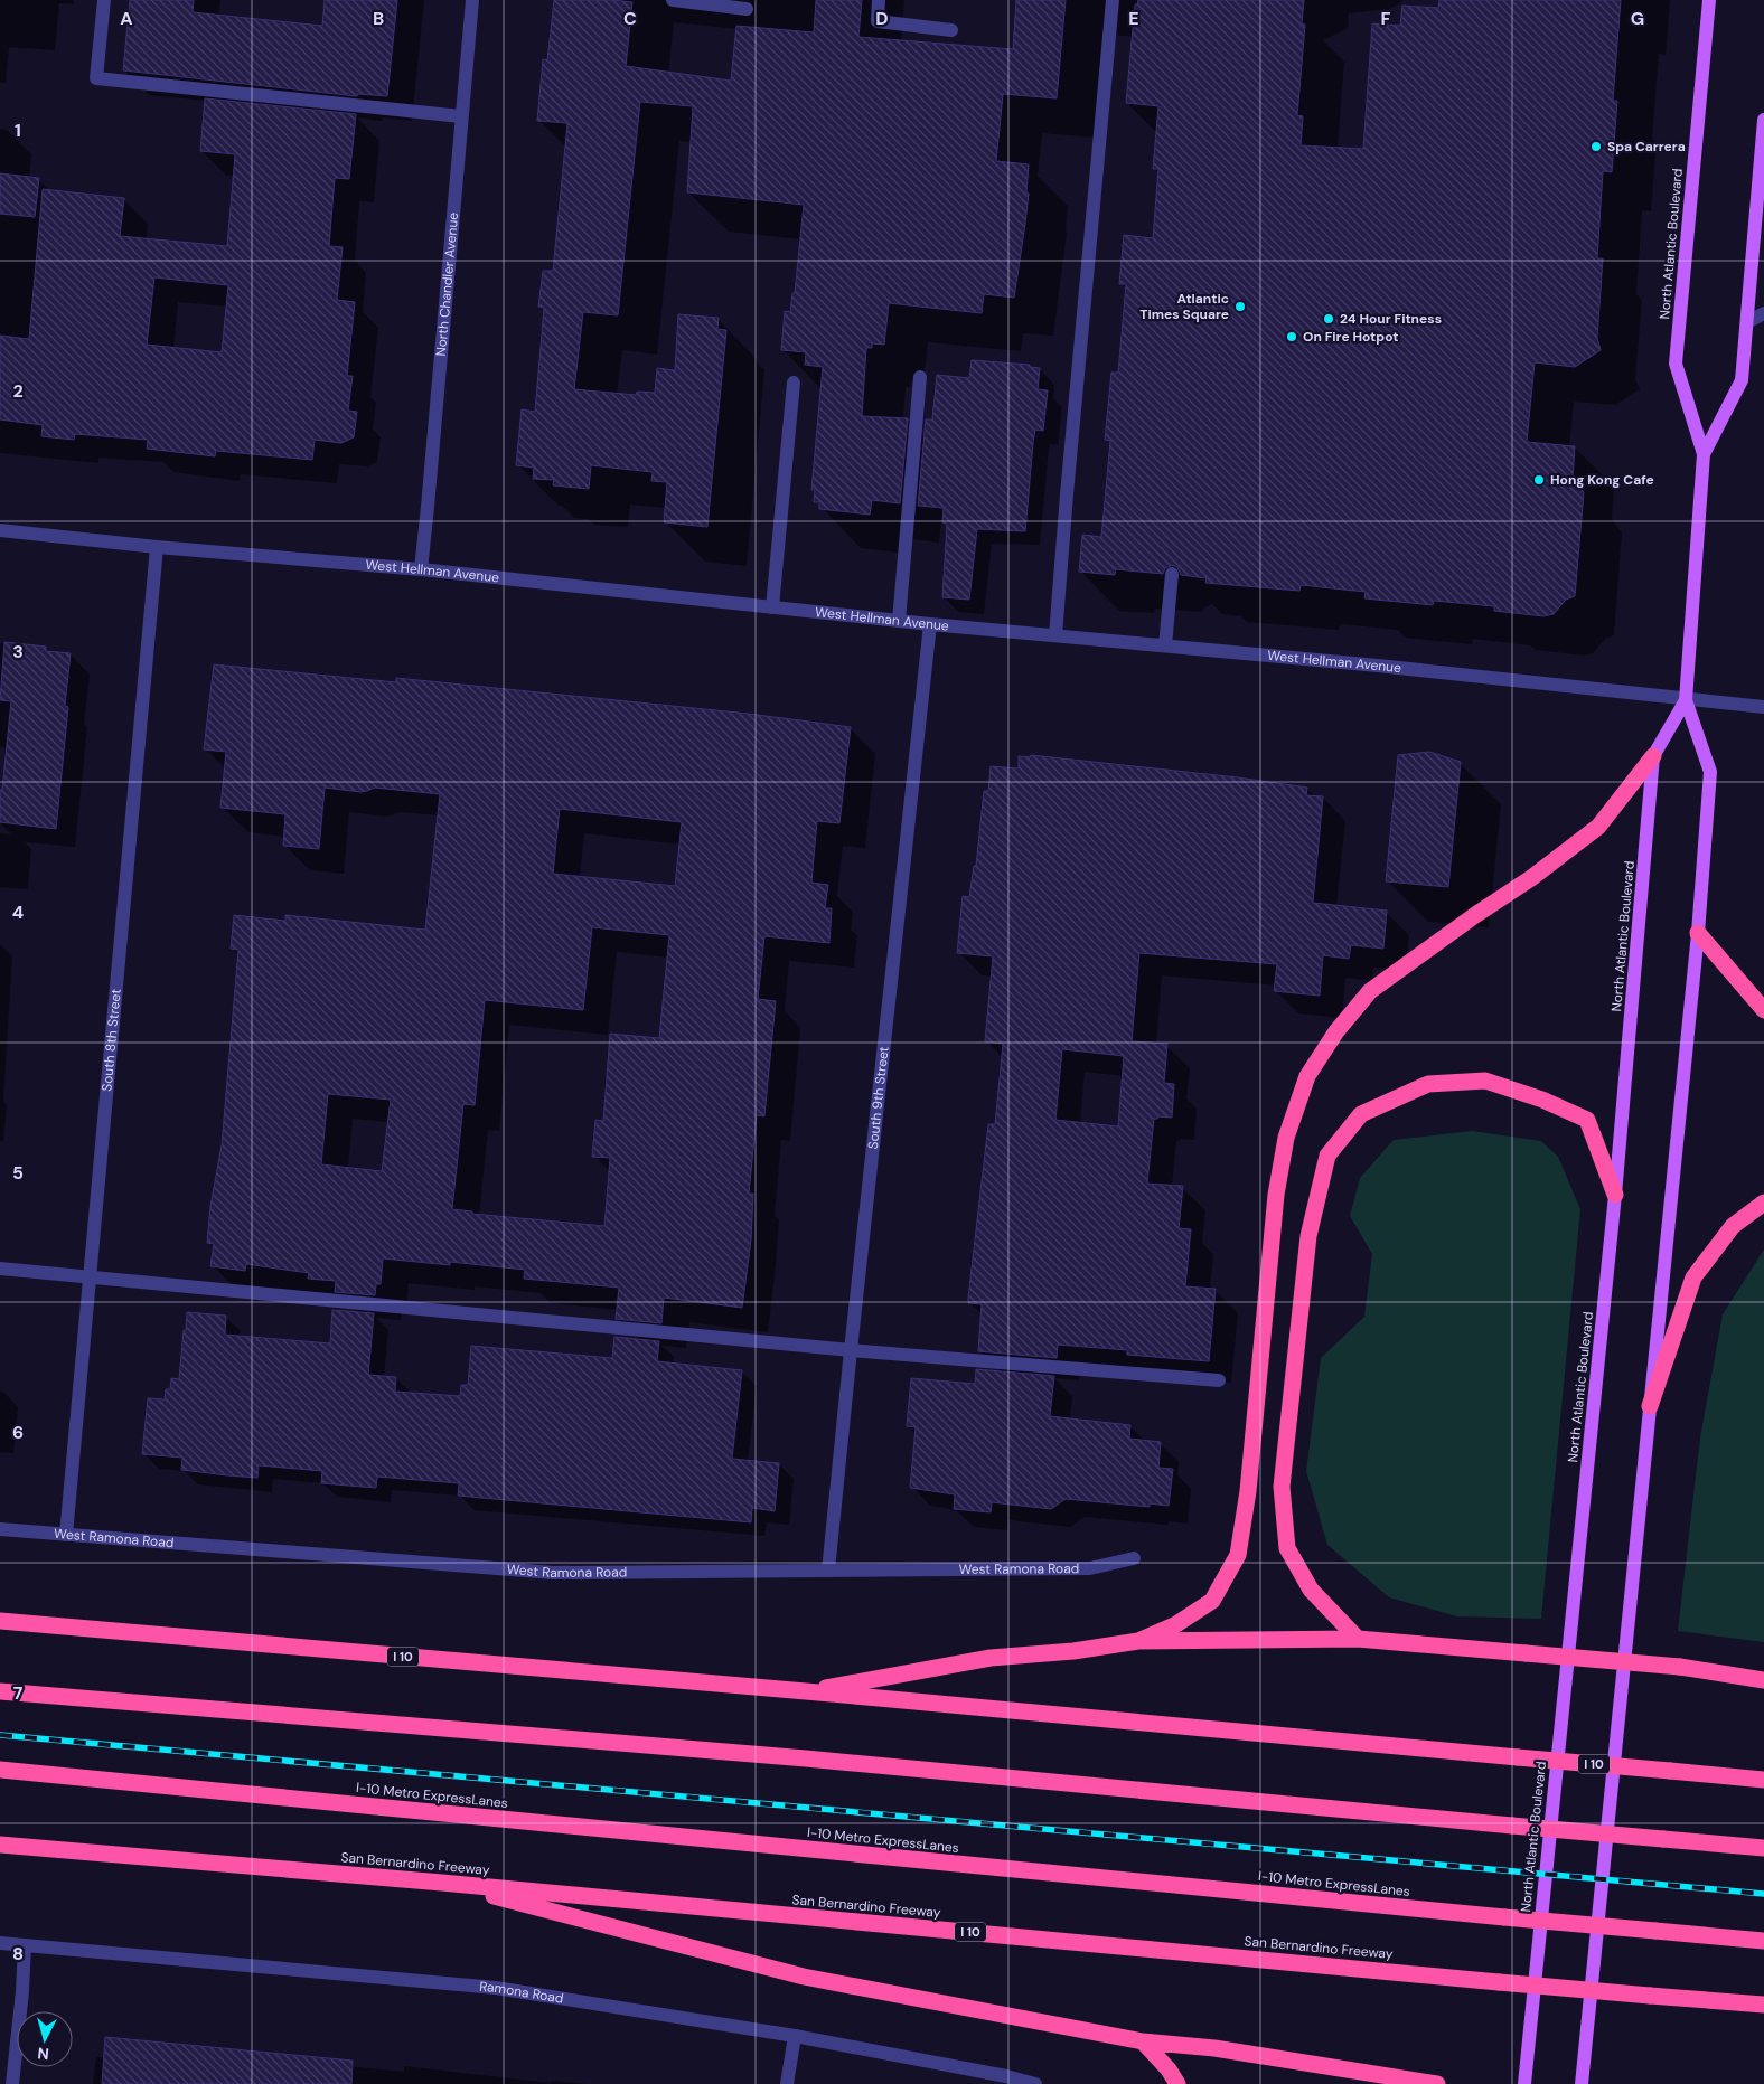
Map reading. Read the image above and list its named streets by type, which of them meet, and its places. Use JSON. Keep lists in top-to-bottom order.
{
  "streets": {
    "highway": ["I 10", "I-10 Metro ExpressLanes", "San Bernardino Freeway"],
    "main road": ["North Atlantic Boulevard"],
    "street": [
      "North Chandler Avenue",
      "West Hellman Avenue",
      "South 8th Street",
      "South 9th Street",
      "West Ramona Road",
      "Ramona Road"
    ]
  },
  "crossings": [
    ["North Atlantic Boulevard", "West Hellman Avenue"],
    ["North Chandler Avenue", "West Hellman Avenue"],
    ["West Hellman Avenue", "South 8th Street"],
    ["West Hellman Avenue", "South 9th Street"],
    ["South 8th Street", "West Ramona Road"],
    ["South 9th Street", "West Ramona Road"]
  ],
  "places": [
    "Spa Carrera",
    "Atlantic Times Square",
    "24 Hour Fitness",
    "On Fire Hotpot",
    "Hong Kong Cafe"
  ],
  "north": "bottom",
  "grid": {
    "columns": [
      "A",
      "B",
      "C",
      "D",
      "E",
      "F",
      "G"
    ],
    "rows": [
      "1",
      "2",
      "3",
      "4",
      "5",
      "6",
      "7",
      "8"
    ]
  }
}
